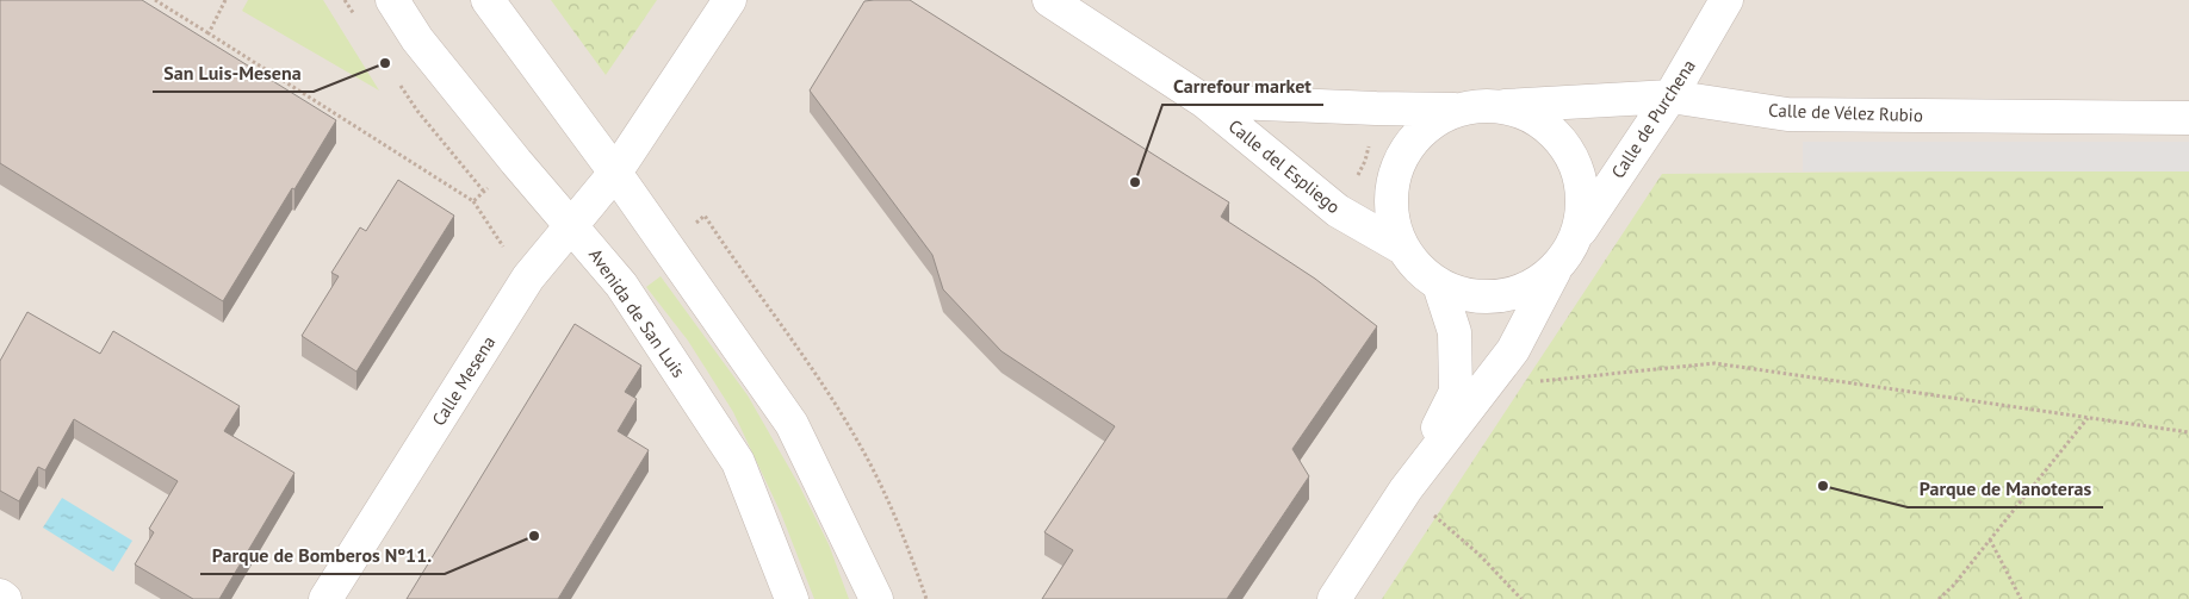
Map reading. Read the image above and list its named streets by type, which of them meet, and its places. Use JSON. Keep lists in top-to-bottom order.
{
  "streets": {
    "street": [
      "Calle de Vélez Rubio",
      "Calle de Purchena",
      "Calle del Espliego",
      "Avenida de San Luis",
      "Calle Mesena"
    ]
  },
  "crossings": [
    ["Calle de Vélez Rubio", "Calle de Purchena"],
    ["Calle de Vélez Rubio", "Calle del Espliego"],
    ["Calle de Purchena", "Calle del Espliego"],
    ["Avenida de San Luis", "Calle Mesena"]
  ],
  "places": [
    "San Luis-Mesena",
    "Carrefour market",
    "Parque de Manoteras",
    "Parque de Bomberos Nº11."
  ]
}
